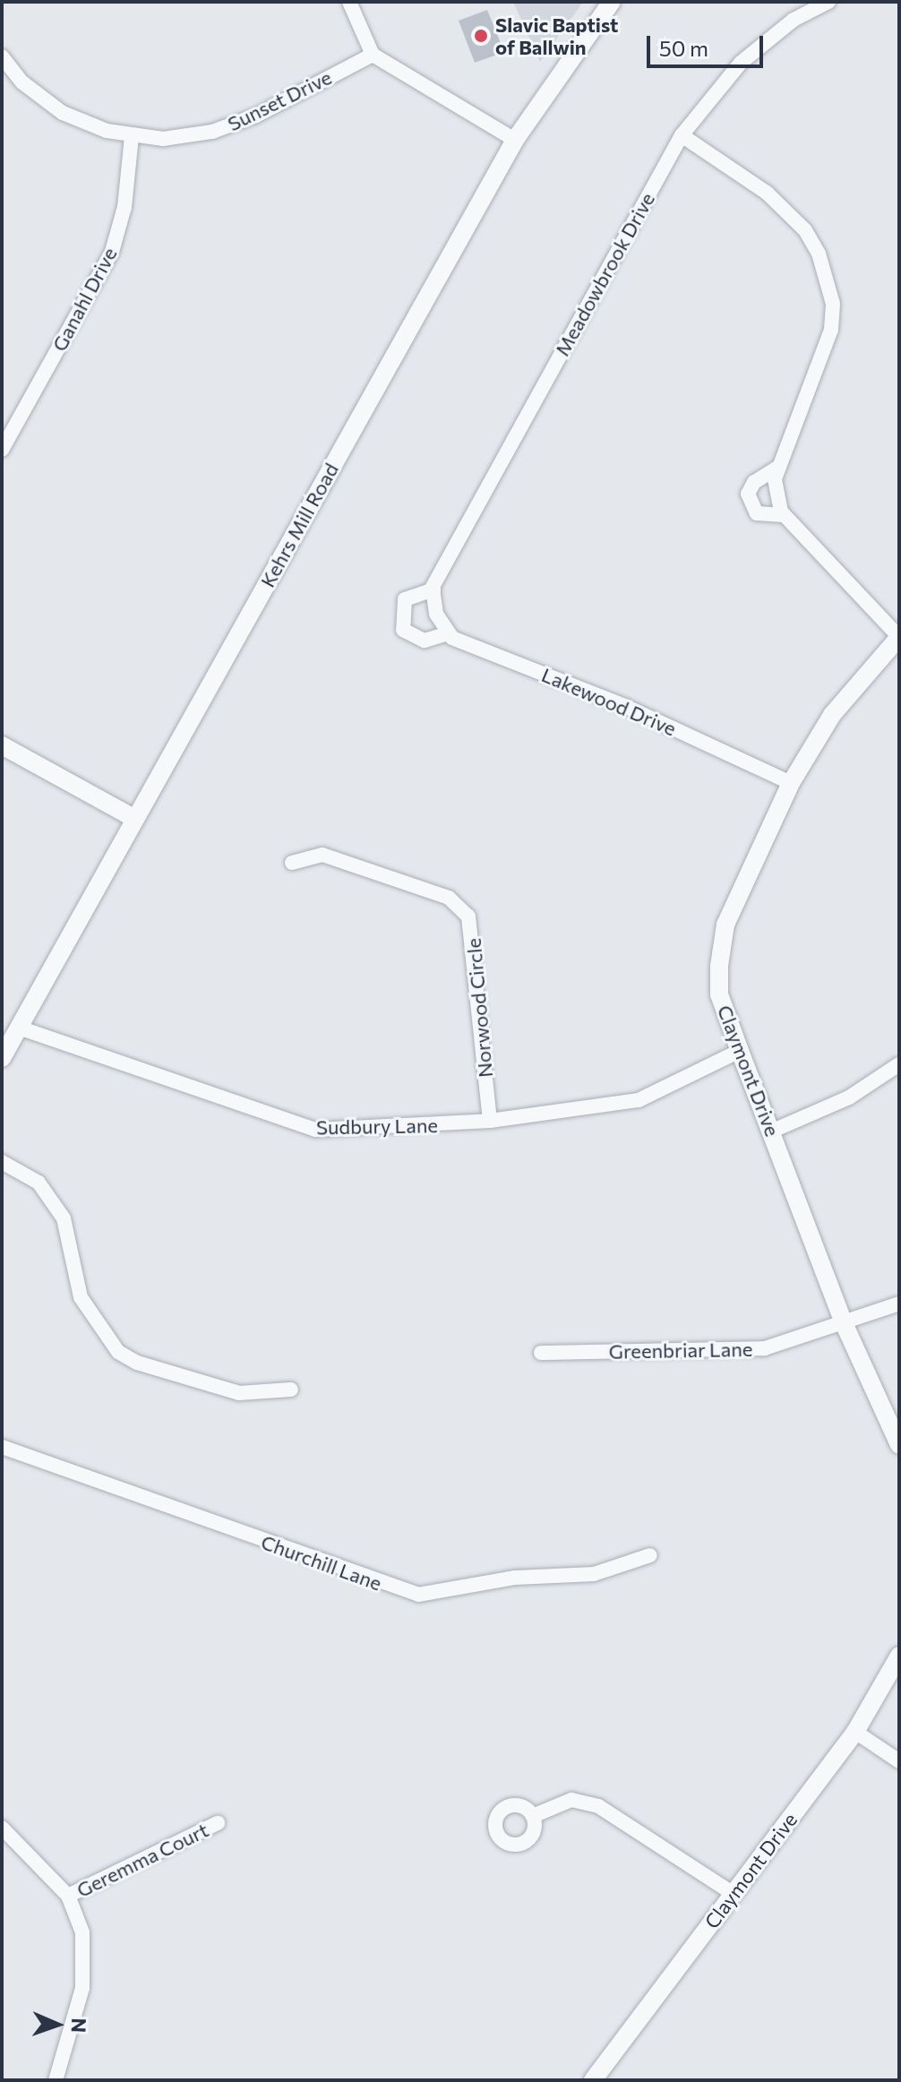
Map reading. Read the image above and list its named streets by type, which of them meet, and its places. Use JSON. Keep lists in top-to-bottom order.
{
  "streets": {
    "street": [
      "Sunset Drive",
      "Meadowbrook Drive",
      "Ganahl Drive",
      "Kehrs Mill Road",
      "Lakewood Drive",
      "Norwood Circle",
      "Claymont Drive",
      "Sudbury Lane",
      "Greenbriar Lane",
      "Churchill Lane",
      "Geremma Court"
    ]
  },
  "crossings": [
    ["Sunset Drive", "Ganahl Drive"],
    ["Kehrs Mill Road", "Sudbury Lane"],
    ["Lakewood Drive", "Claymont Drive"],
    ["Norwood Circle", "Sudbury Lane"],
    ["Claymont Drive", "Sudbury Lane"],
    ["Claymont Drive", "Greenbriar Lane"]
  ],
  "places": ["Slavic Baptist of Ballwin"],
  "scale_bar": "50 m",
  "north": "right"
}
